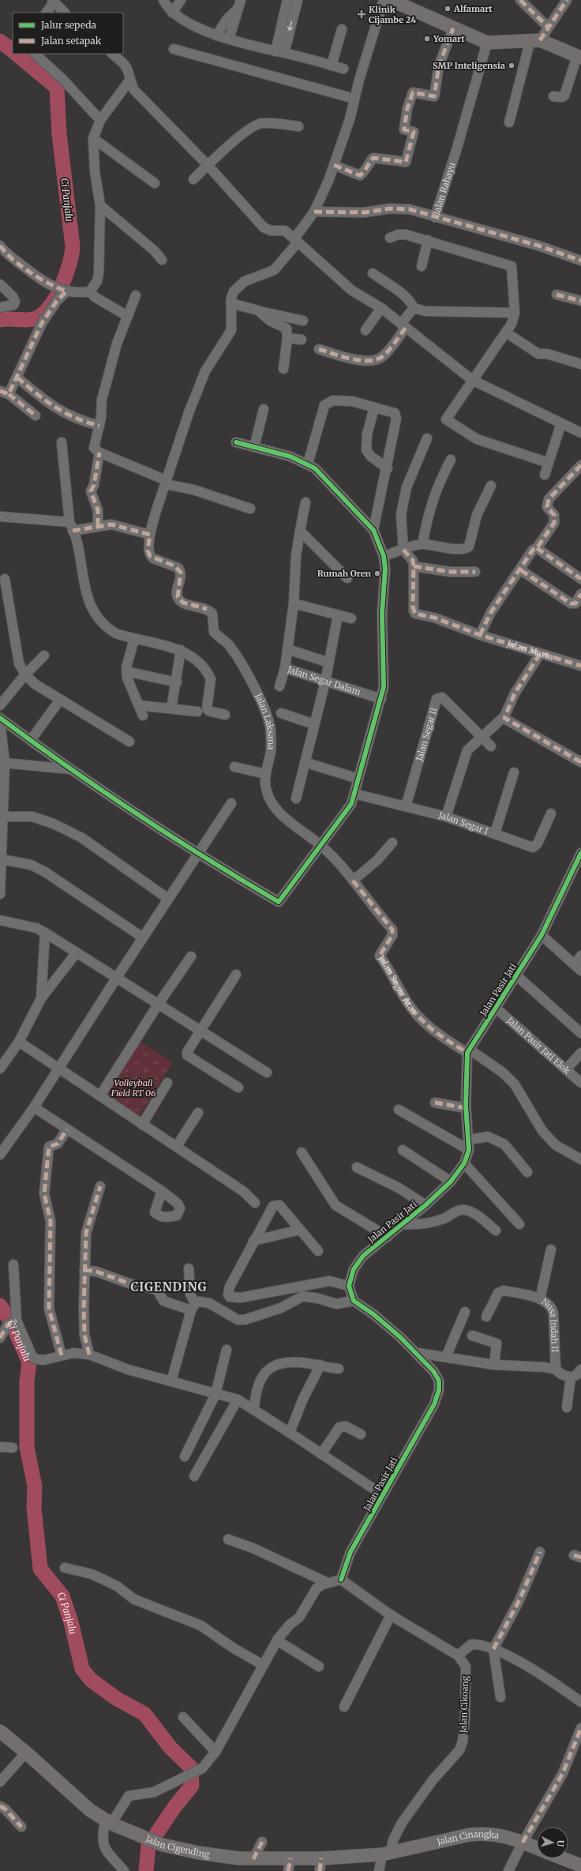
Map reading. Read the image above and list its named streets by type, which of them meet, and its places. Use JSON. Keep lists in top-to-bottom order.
{
  "streets": {
    "street": [
      "Jalan Rahayu",
      "Jalan Marta",
      "Jalan Segar Dalam",
      "Jalan Laksana",
      "Jalan Segar II",
      "Jalan Segar I",
      "Jalan Segar Atas",
      "Jalan Pasir Jati",
      "Jalan Pasir Jati Elok",
      "Nusa Indah II",
      "Jalan Cikoang",
      "Jalan Cinangka",
      "Jalan Cigending"
    ]
  },
  "crossings": [
    ["Jalan Laksana", "Jalan Segar Atas"],
    ["Jalan Segar II", "Jalan Segar I"],
    ["Jalan Segar Atas", "Jalan Pasir Jati"],
    ["Jalan Pasir Jati", "Jalan Pasir Jati Elok"],
    ["Jalan Pasir Jati", "Jalan Cikoang"],
    ["Jalan Cikoang", "Jalan Cinangka"],
    ["Jalan Cikoang", "Jalan Cigending"],
    ["Jalan Cinangka", "Jalan Cigending"]
  ],
  "districts": ["CIGENDING"],
  "water": ["Ci Panjalu"],
  "parks": ["Volleyball Field RT 06"],
  "places": {
    "other": [
      "Alfamart",
      "Yomart",
      "SMP Inteligensia",
      "Rumah Oren"
    ],
    "health": ["Klinik Cijambe 24"]
  },
  "legend": ["Jalur sepeda", "Jalan setapak"],
  "north": "right"
}
